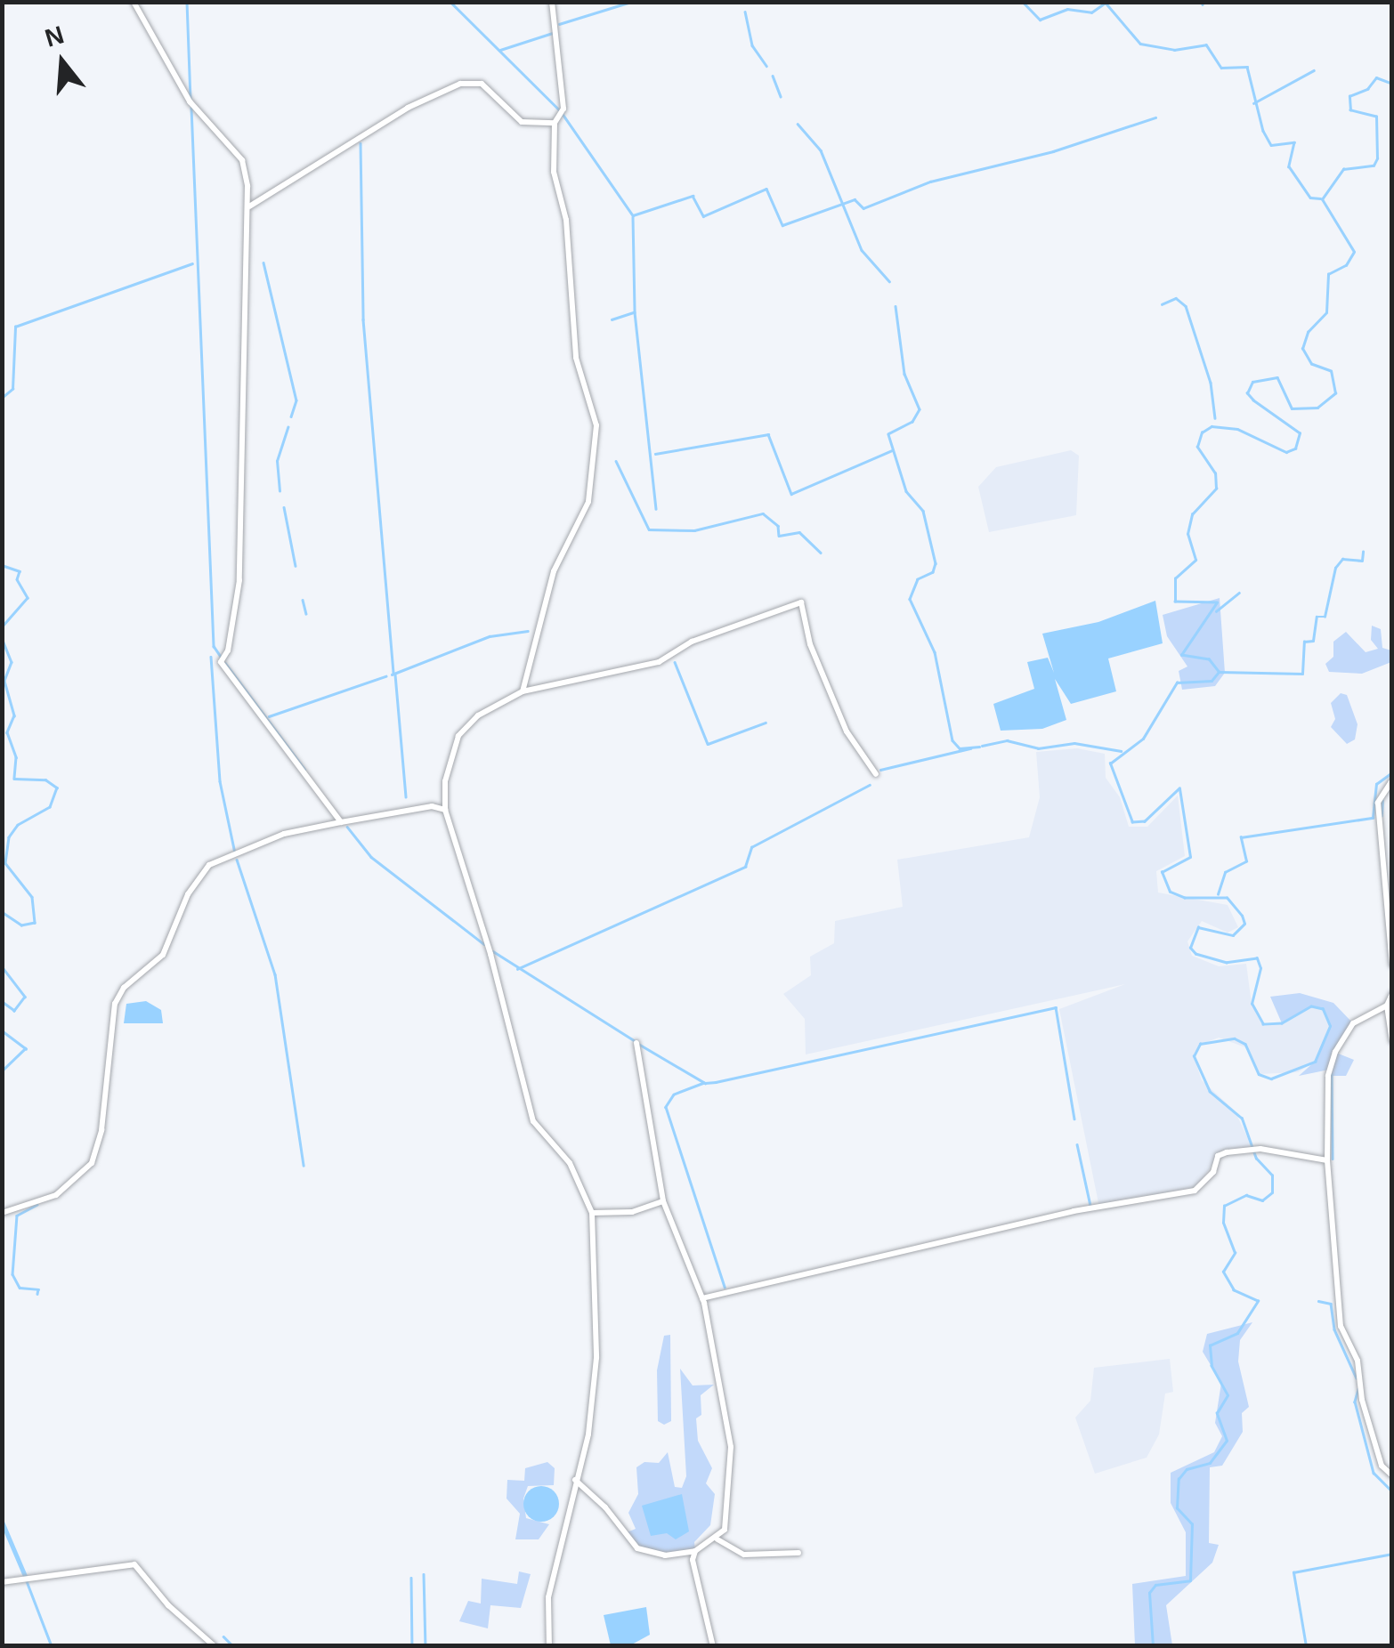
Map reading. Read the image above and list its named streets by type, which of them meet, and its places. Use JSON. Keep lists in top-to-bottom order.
{
  "north": "top"
}
